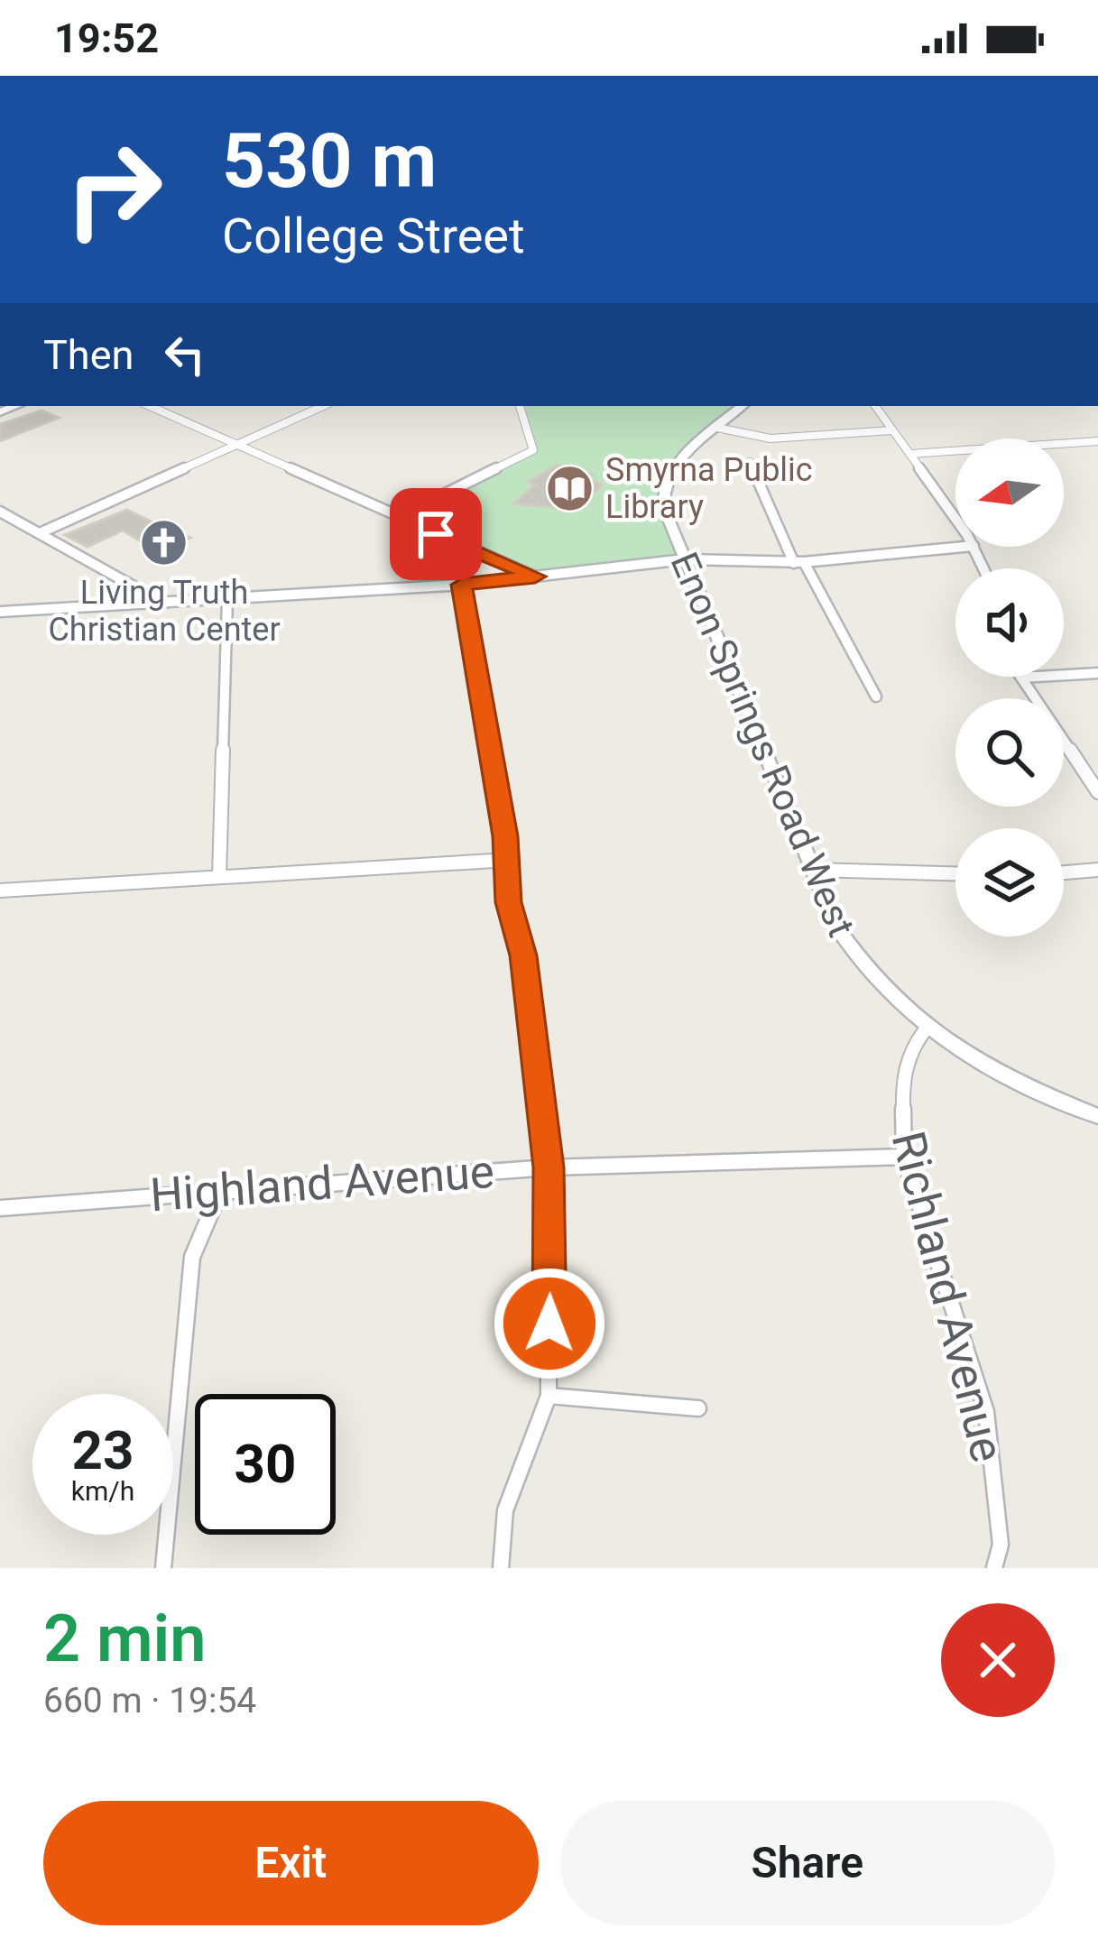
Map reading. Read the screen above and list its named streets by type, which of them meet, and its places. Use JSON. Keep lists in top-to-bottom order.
{
  "streets": {
    "street": ["Enon Springs Road West", "Highland Avenue", "Richland Avenue"]
  },
  "crossings": [
    ["Enon Springs Road West", "Richland Avenue"],
    ["Highland Avenue", "Richland Avenue"]
  ],
  "places": {
    "library": ["Smyrna Public Library"],
    "church": ["Living Truth Christian Center"]
  },
  "north": "left",
  "page": {
    "status": "19:52",
    "turn": ["530 m", "College Street"],
    "then": "Then",
    "speed": "23 km/h",
    "limit": "30",
    "heading": ["2 min", "660 m · 19:54"],
    "buttons": ["Exit", "Share"]
  }
}
